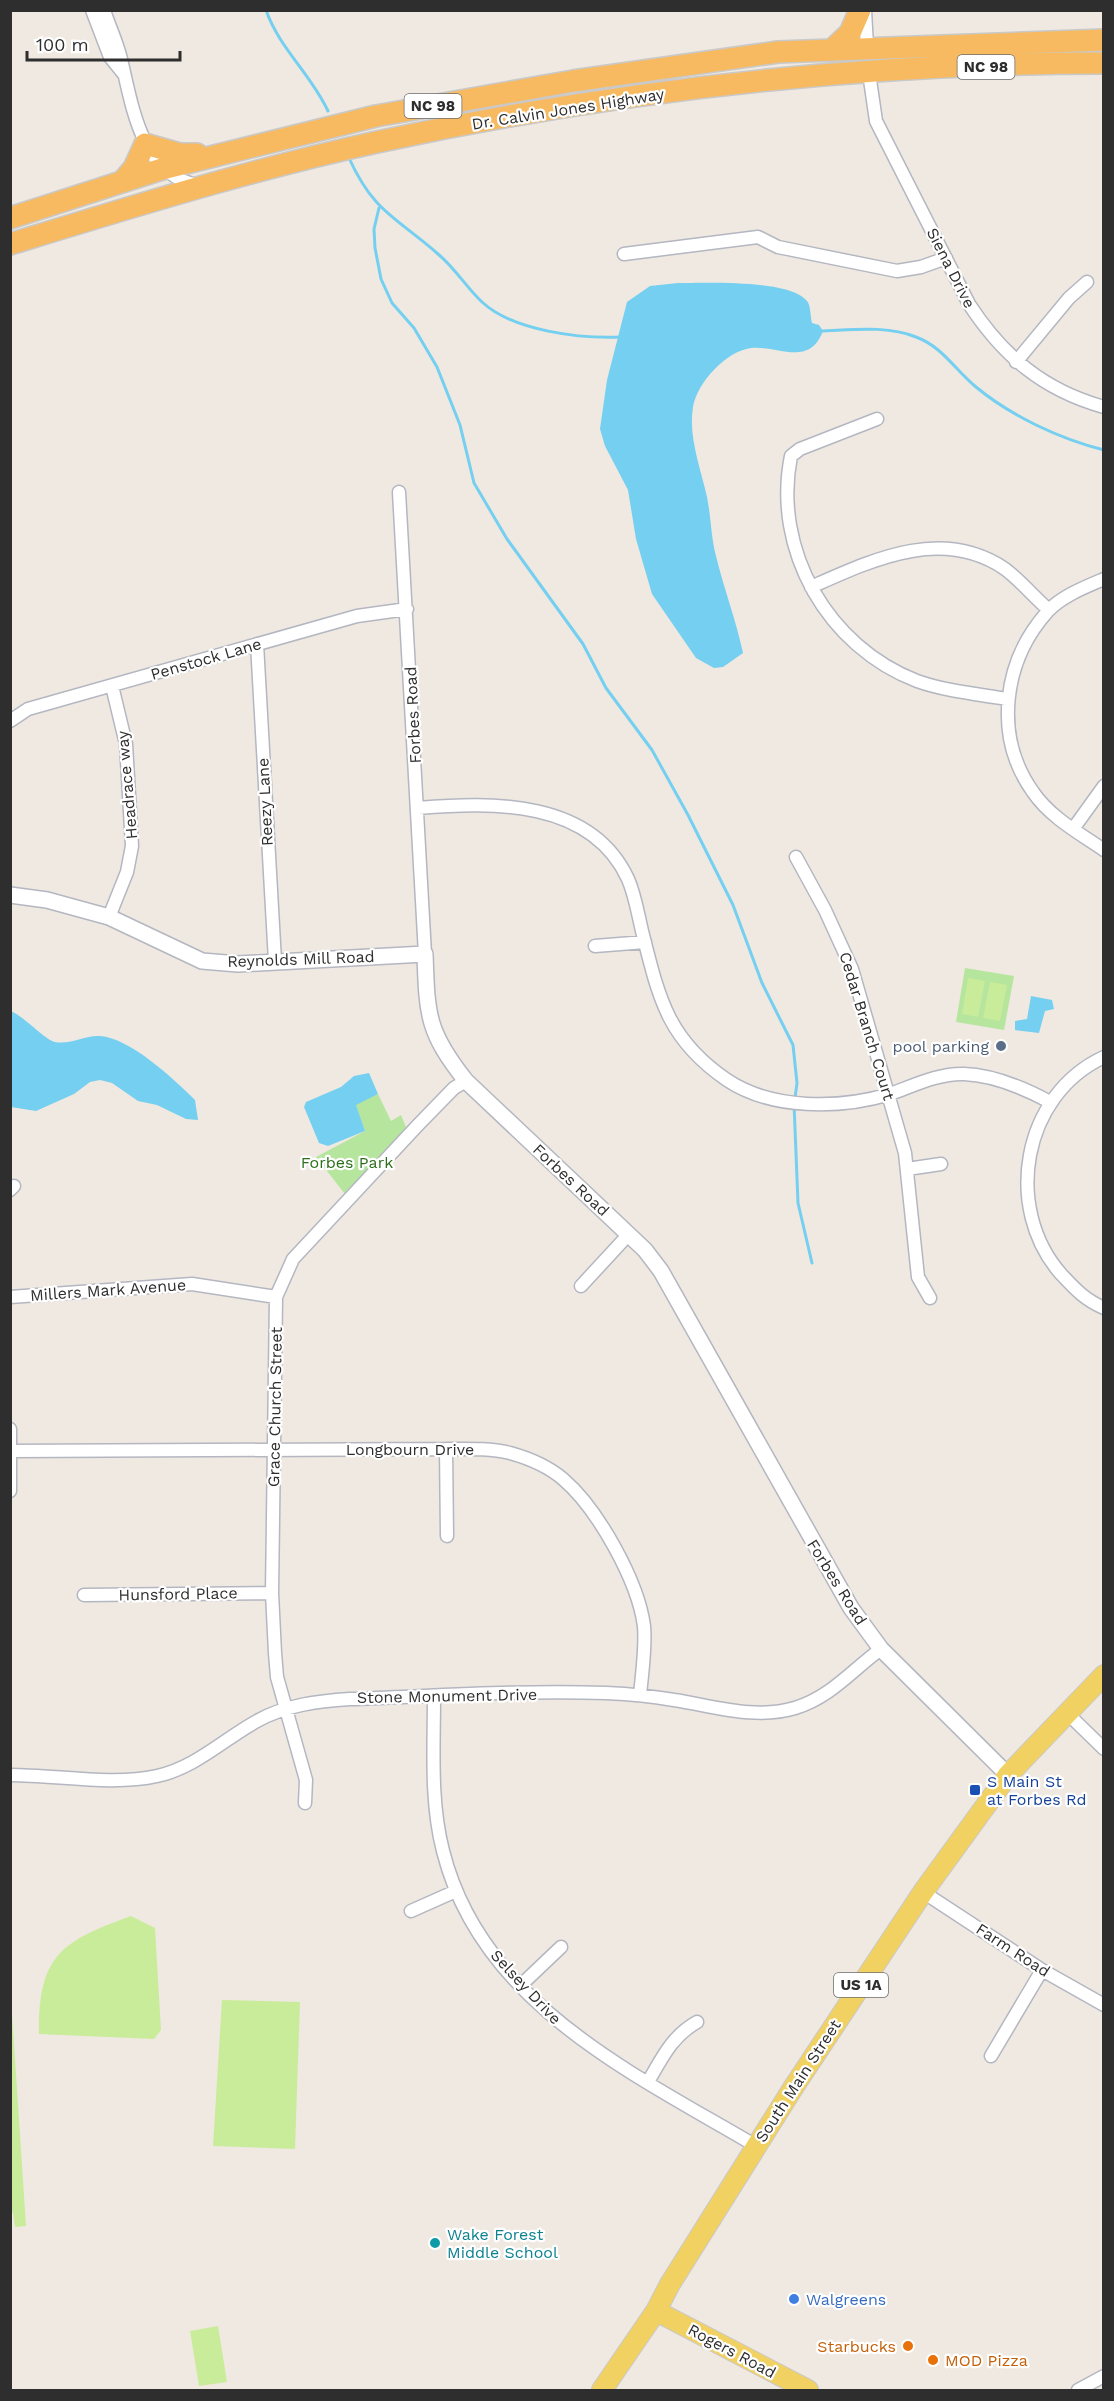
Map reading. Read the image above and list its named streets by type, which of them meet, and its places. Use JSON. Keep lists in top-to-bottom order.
{
  "streets": {
    "highway": ["NC 98", "Dr. Calvin Jones Highway"],
    "main road": ["US 1A", "South Main Street", "Rogers Road"],
    "street": [
      "Siena Drive",
      "Penstock Lane",
      "Forbes Road",
      "Headrace way",
      "Reezy Lane",
      "Reynolds Mill Road",
      "Cedar Branch Court",
      "Millers Mark Avenue",
      "Grace Church Street",
      "Longbourn Drive",
      "Hunsford Place",
      "Stone Monument Drive",
      "Farm Road",
      "Selsey Drive"
    ]
  },
  "crossings": [
    ["Dr. Calvin Jones Highway", "Siena Drive"],
    ["Penstock Lane", "Forbes Road"],
    ["Penstock Lane", "Headrace way"],
    ["Penstock Lane", "Reezy Lane"],
    ["Forbes Road", "Reynolds Mill Road"],
    ["Forbes Road", "Grace Church Street"],
    ["Forbes Road", "Stone Monument Drive"],
    ["Forbes Road", "South Main Street"],
    ["Headrace way", "Reynolds Mill Road"],
    ["Reezy Lane", "Reynolds Mill Road"],
    ["Millers Mark Avenue", "Grace Church Street"],
    ["Grace Church Street", "Longbourn Drive"],
    ["Grace Church Street", "Hunsford Place"],
    ["Grace Church Street", "Stone Monument Drive"],
    ["Longbourn Drive", "Stone Monument Drive"],
    ["Stone Monument Drive", "Selsey Drive"],
    ["Farm Road", "South Main Street"],
    ["Selsey Drive", "South Main Street"],
    ["South Main Street", "Rogers Road"]
  ],
  "parks": ["Forbes Park"],
  "places": {
    "other": [
      "pool parking",
      "Wake Forest Middle School",
      "Walgreens",
      "Starbucks",
      "MOD Pizza"
    ],
    "transit": ["S Main St at Forbes Rd"]
  },
  "scale_bar": "100 m"
}
